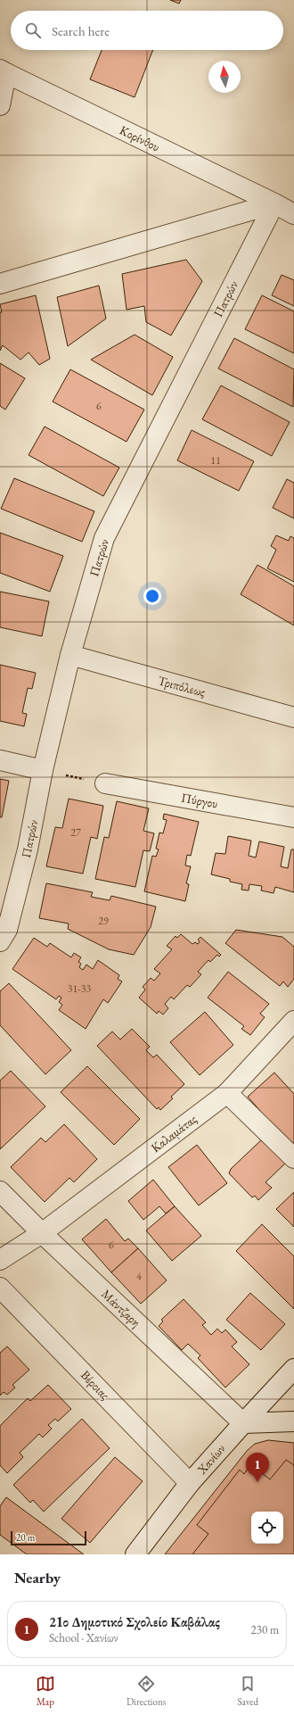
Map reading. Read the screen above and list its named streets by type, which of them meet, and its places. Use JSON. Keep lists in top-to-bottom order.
{
  "streets": {
    "street": [
      "Κορίνθου",
      "Πατρών",
      "Τριπόλεως",
      "Πύργου",
      "Καλαμάτας",
      "Μάντζαρη",
      "Βέροιας",
      "Χανίων"
    ]
  },
  "crossings": [
    ["Κορίνθου", "Πατρών"],
    ["Πατρών", "Τριπόλεως"],
    ["Καλαμάτας", "Μάντζαρη"],
    ["Μάντζαρη", "Χανίων"],
    ["Βέροιας", "Χανίων"]
  ],
  "house_numbers": [
    "6",
    "11",
    "27",
    "29",
    "31-33",
    "6",
    "4"
  ],
  "scale_bar": "20 m",
  "north": "top",
  "page": {
    "search": "Search here",
    "pins": "1",
    "scale": "20 m",
    "heading": "Nearby",
    "list": [
      {
        "mark": "1",
        "name": "21ο Δημοτικό Σχολείο Καβάλας",
        "note": "School · Χανίων",
        "value": "230 m"
      }
    ],
    "nav": ["Map", "Directions", "Saved"]
  }
}
